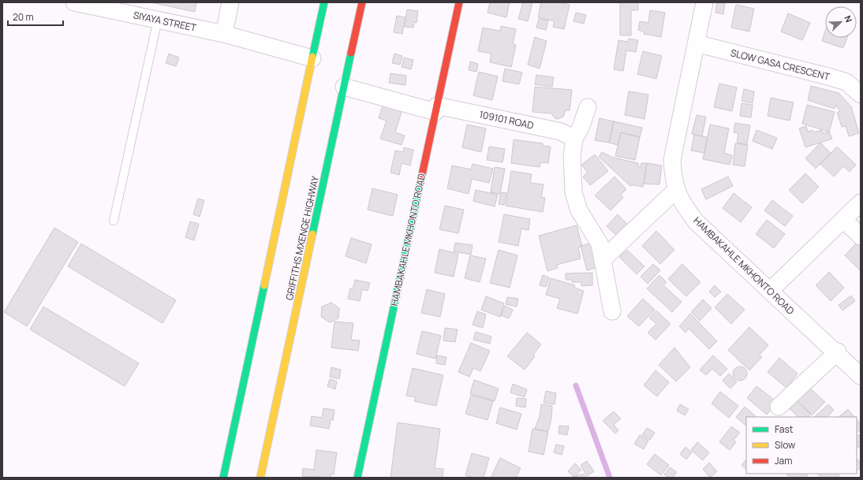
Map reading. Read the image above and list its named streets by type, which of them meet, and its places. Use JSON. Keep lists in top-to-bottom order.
{
  "streets": {
    "street": [
      "SIYAYA STREET",
      "SLOW GASA CRESCENT",
      "109101 ROAD",
      "GRIFFITHS MXENGE HIGHWAY",
      "HAMBAKAHLE MKHONTO ROAD"
    ]
  },
  "crossings": [
    ["SLOW GASA CRESCENT", "HAMBAKAHLE MKHONTO ROAD"],
    ["109101 ROAD", "GRIFFITHS MXENGE HIGHWAY"],
    ["109101 ROAD", "HAMBAKAHLE MKHONTO ROAD"]
  ],
  "legend": ["Fast", "Slow", "Jam"],
  "scale_bar": "20 m",
  "north": "top right"
}
